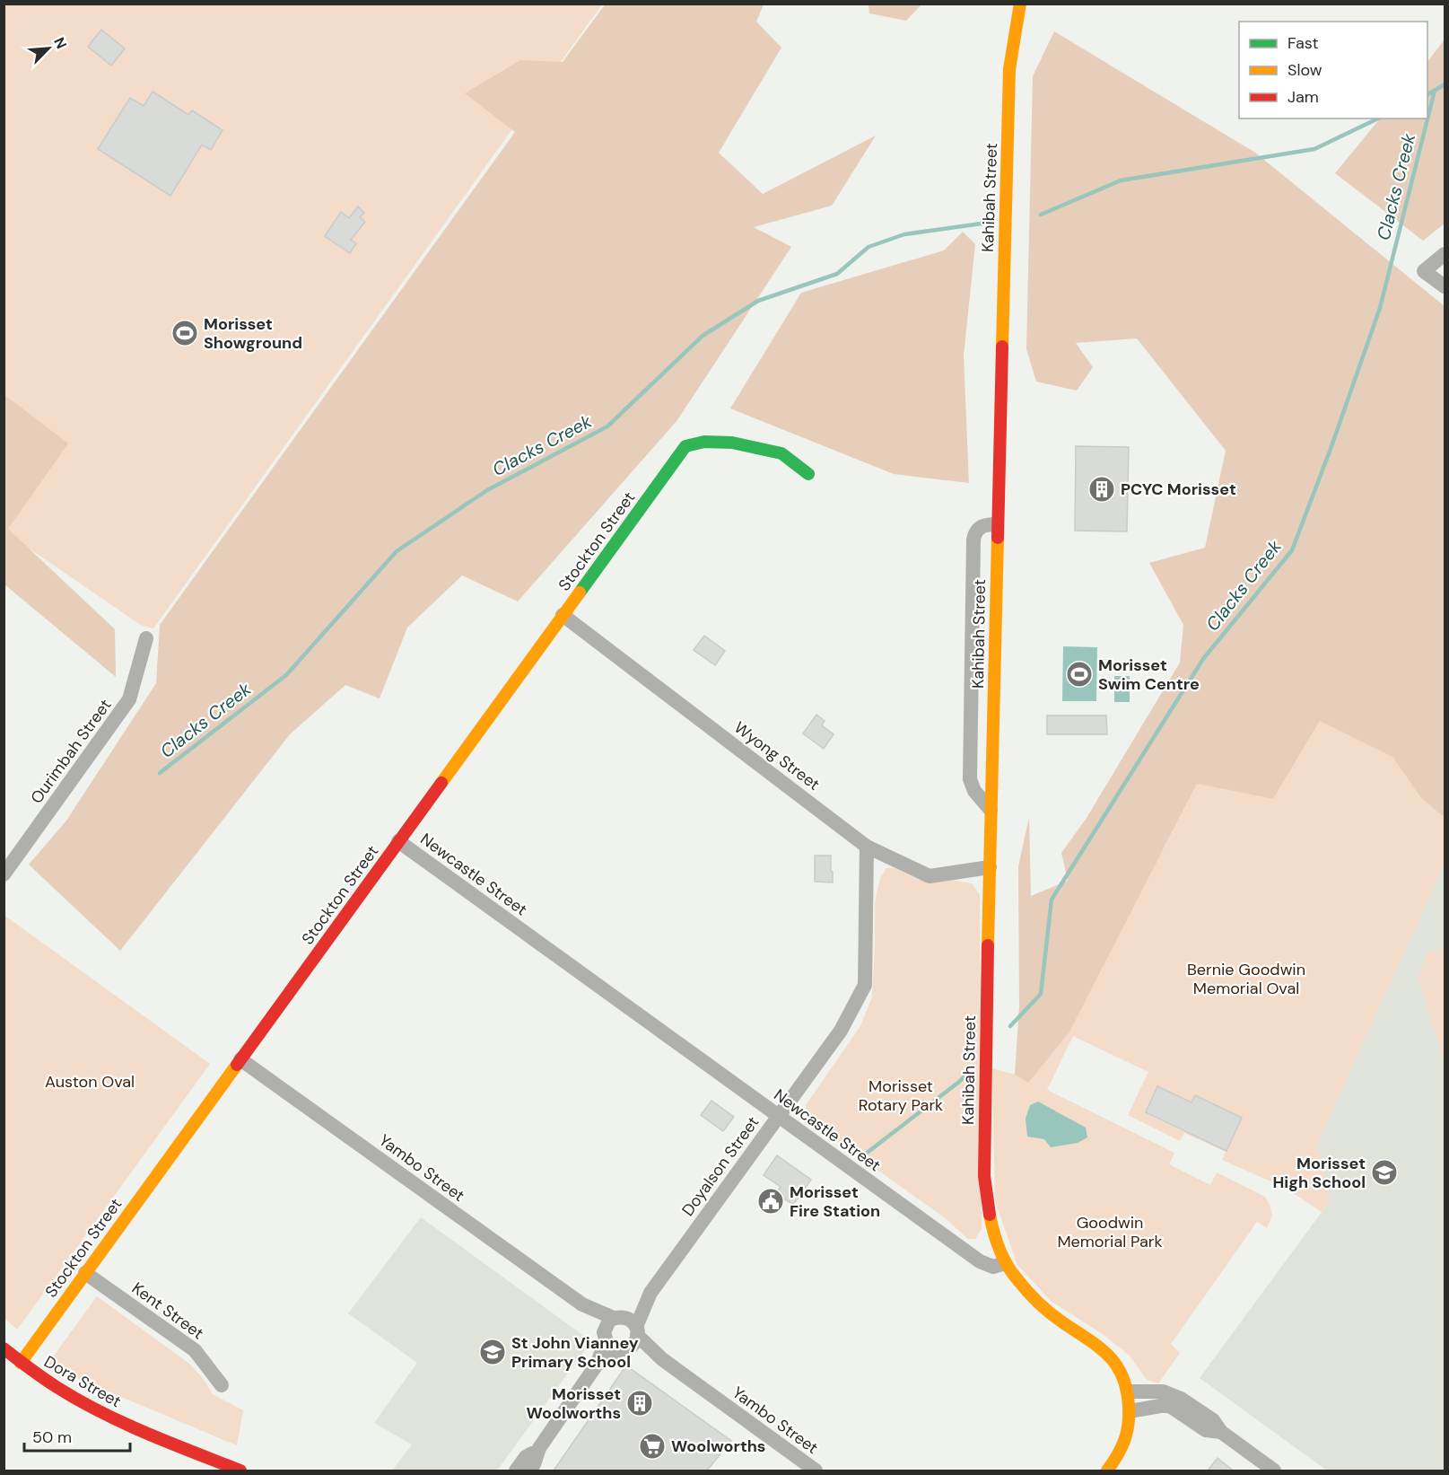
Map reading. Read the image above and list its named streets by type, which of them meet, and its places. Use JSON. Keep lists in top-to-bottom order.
{
  "streets": {
    "street": [
      "Kahibah Street",
      "Stockton Street",
      "Ourimbah Street",
      "Wyong Street",
      "Newcastle Street",
      "Doyalson Street",
      "Yambo Street",
      "Kent Street",
      "Dora Street"
    ]
  },
  "crossings": [
    ["Kahibah Street", "Wyong Street"],
    ["Kahibah Street", "Newcastle Street"],
    ["Stockton Street", "Wyong Street"],
    ["Stockton Street", "Newcastle Street"],
    ["Stockton Street", "Yambo Street"],
    ["Stockton Street", "Kent Street"],
    ["Stockton Street", "Dora Street"],
    ["Wyong Street", "Doyalson Street"],
    ["Newcastle Street", "Doyalson Street"],
    ["Doyalson Street", "Yambo Street"]
  ],
  "water": ["Clacks Creek"],
  "parks": [
    "Bernie Goodwin Memorial Oval",
    "Auston Oval",
    "Morisset Rotary Park",
    "Goodwin Memorial Park"
  ],
  "places": {
    "sports": ["Morisset Showground", "Morisset Swim Centre"],
    "building": ["PCYC Morisset", "Morisset Woolworths"],
    "school or university": ["Morisset High School", "St John Vianney Primary School"],
    "public building": ["Morisset Fire Station"],
    "supermarket": ["Woolworths"]
  },
  "legend": ["Fast", "Slow", "Jam"],
  "scale_bar": "50 m",
  "north": "top right"
}
